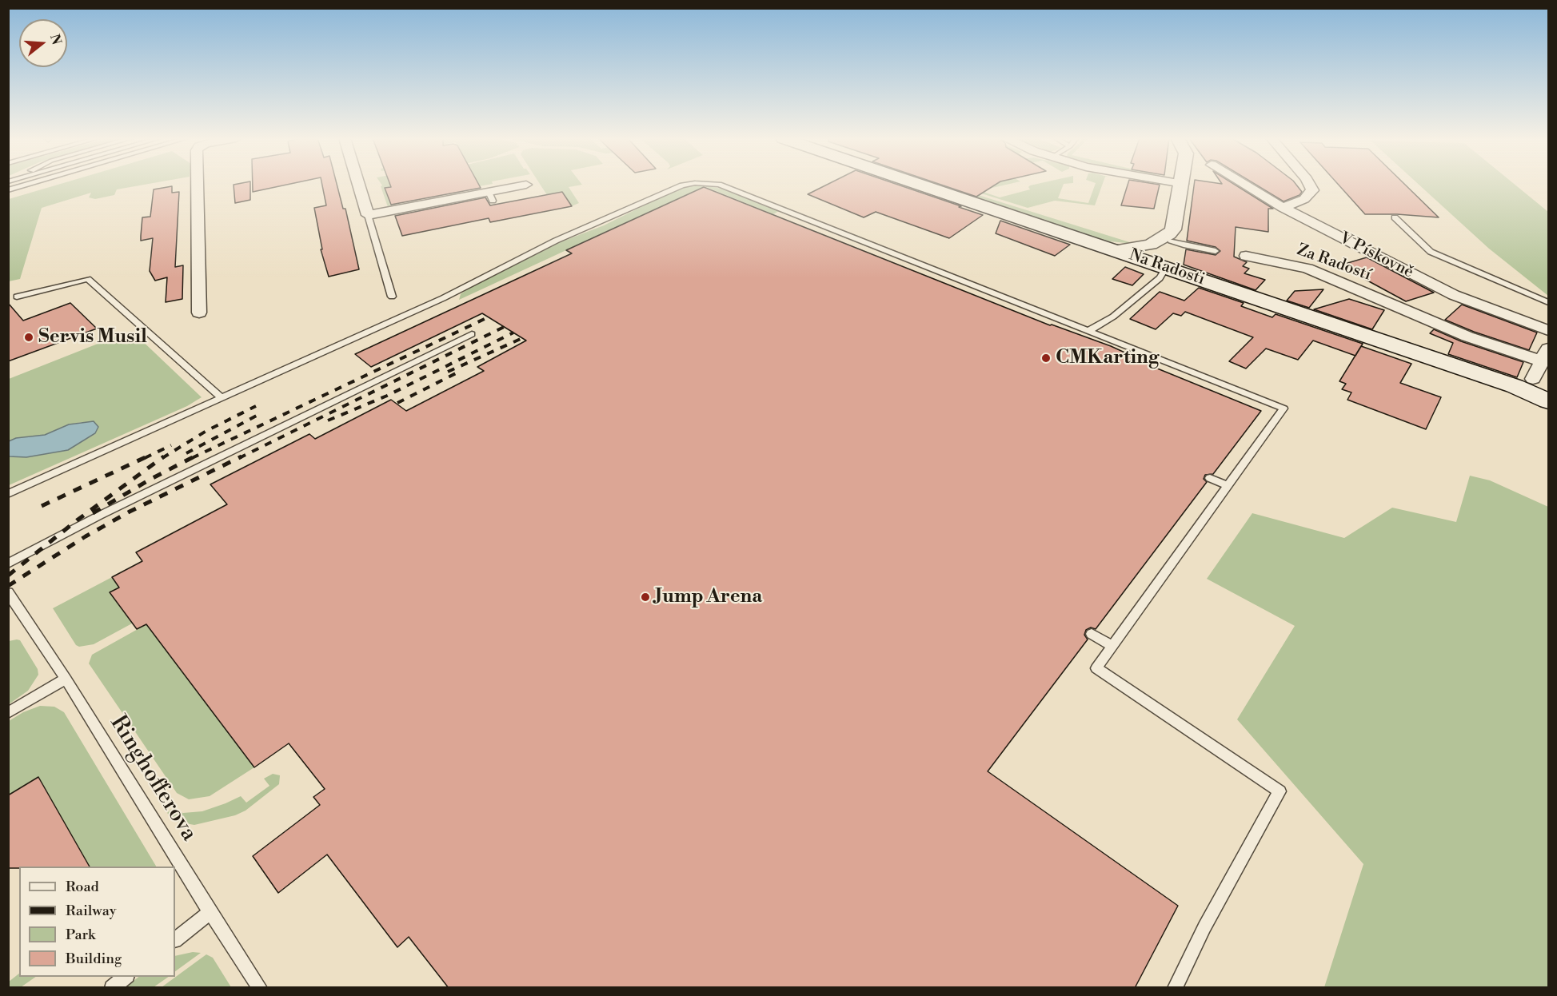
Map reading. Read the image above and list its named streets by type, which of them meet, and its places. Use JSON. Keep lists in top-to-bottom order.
{
  "streets": {
    "main road": ["Na Radosti"],
    "street": ["V Pískovně", "Za Radostí"],
    "lane": ["Ringhofferova"]
  },
  "places": ["Servis Musil", "CMKarting", "Jump Arena"],
  "legend": [
    "Road",
    "Railway",
    "Park",
    "Building"
  ],
  "north": "right"
}
